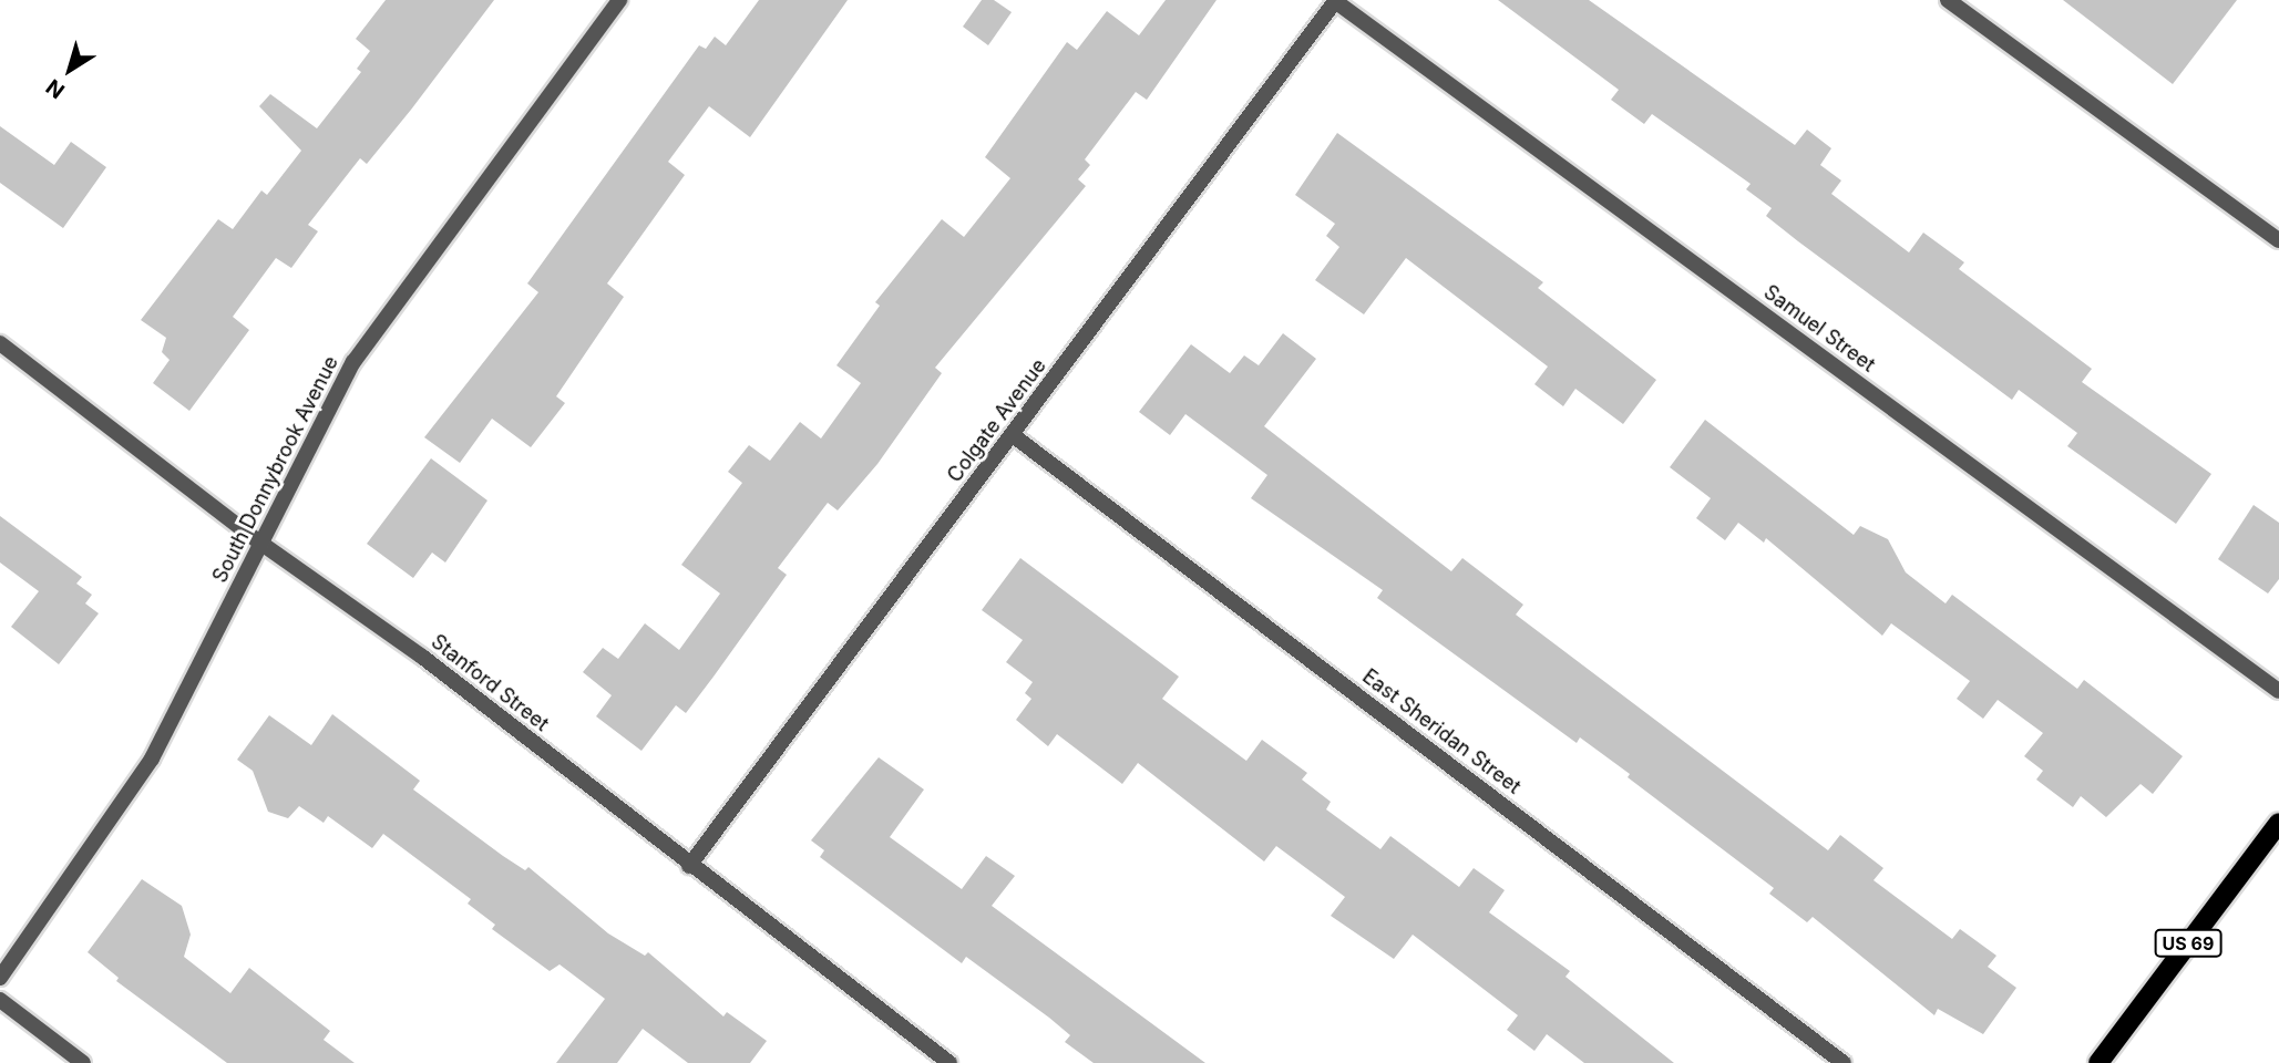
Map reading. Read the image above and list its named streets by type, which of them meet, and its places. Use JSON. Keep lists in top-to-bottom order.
{
  "streets": {
    "main road": ["US 69"],
    "street": [
      "Samuel Street",
      "Colgate Avenue",
      "South Donnybrook Avenue",
      "Stanford Street",
      "East Sheridan Street"
    ]
  },
  "crossings": [
    ["Samuel Street", "Colgate Avenue"],
    ["Colgate Avenue", "Stanford Street"],
    ["Colgate Avenue", "East Sheridan Street"],
    ["South Donnybrook Avenue", "Stanford Street"]
  ],
  "north": "bottom left"
}
